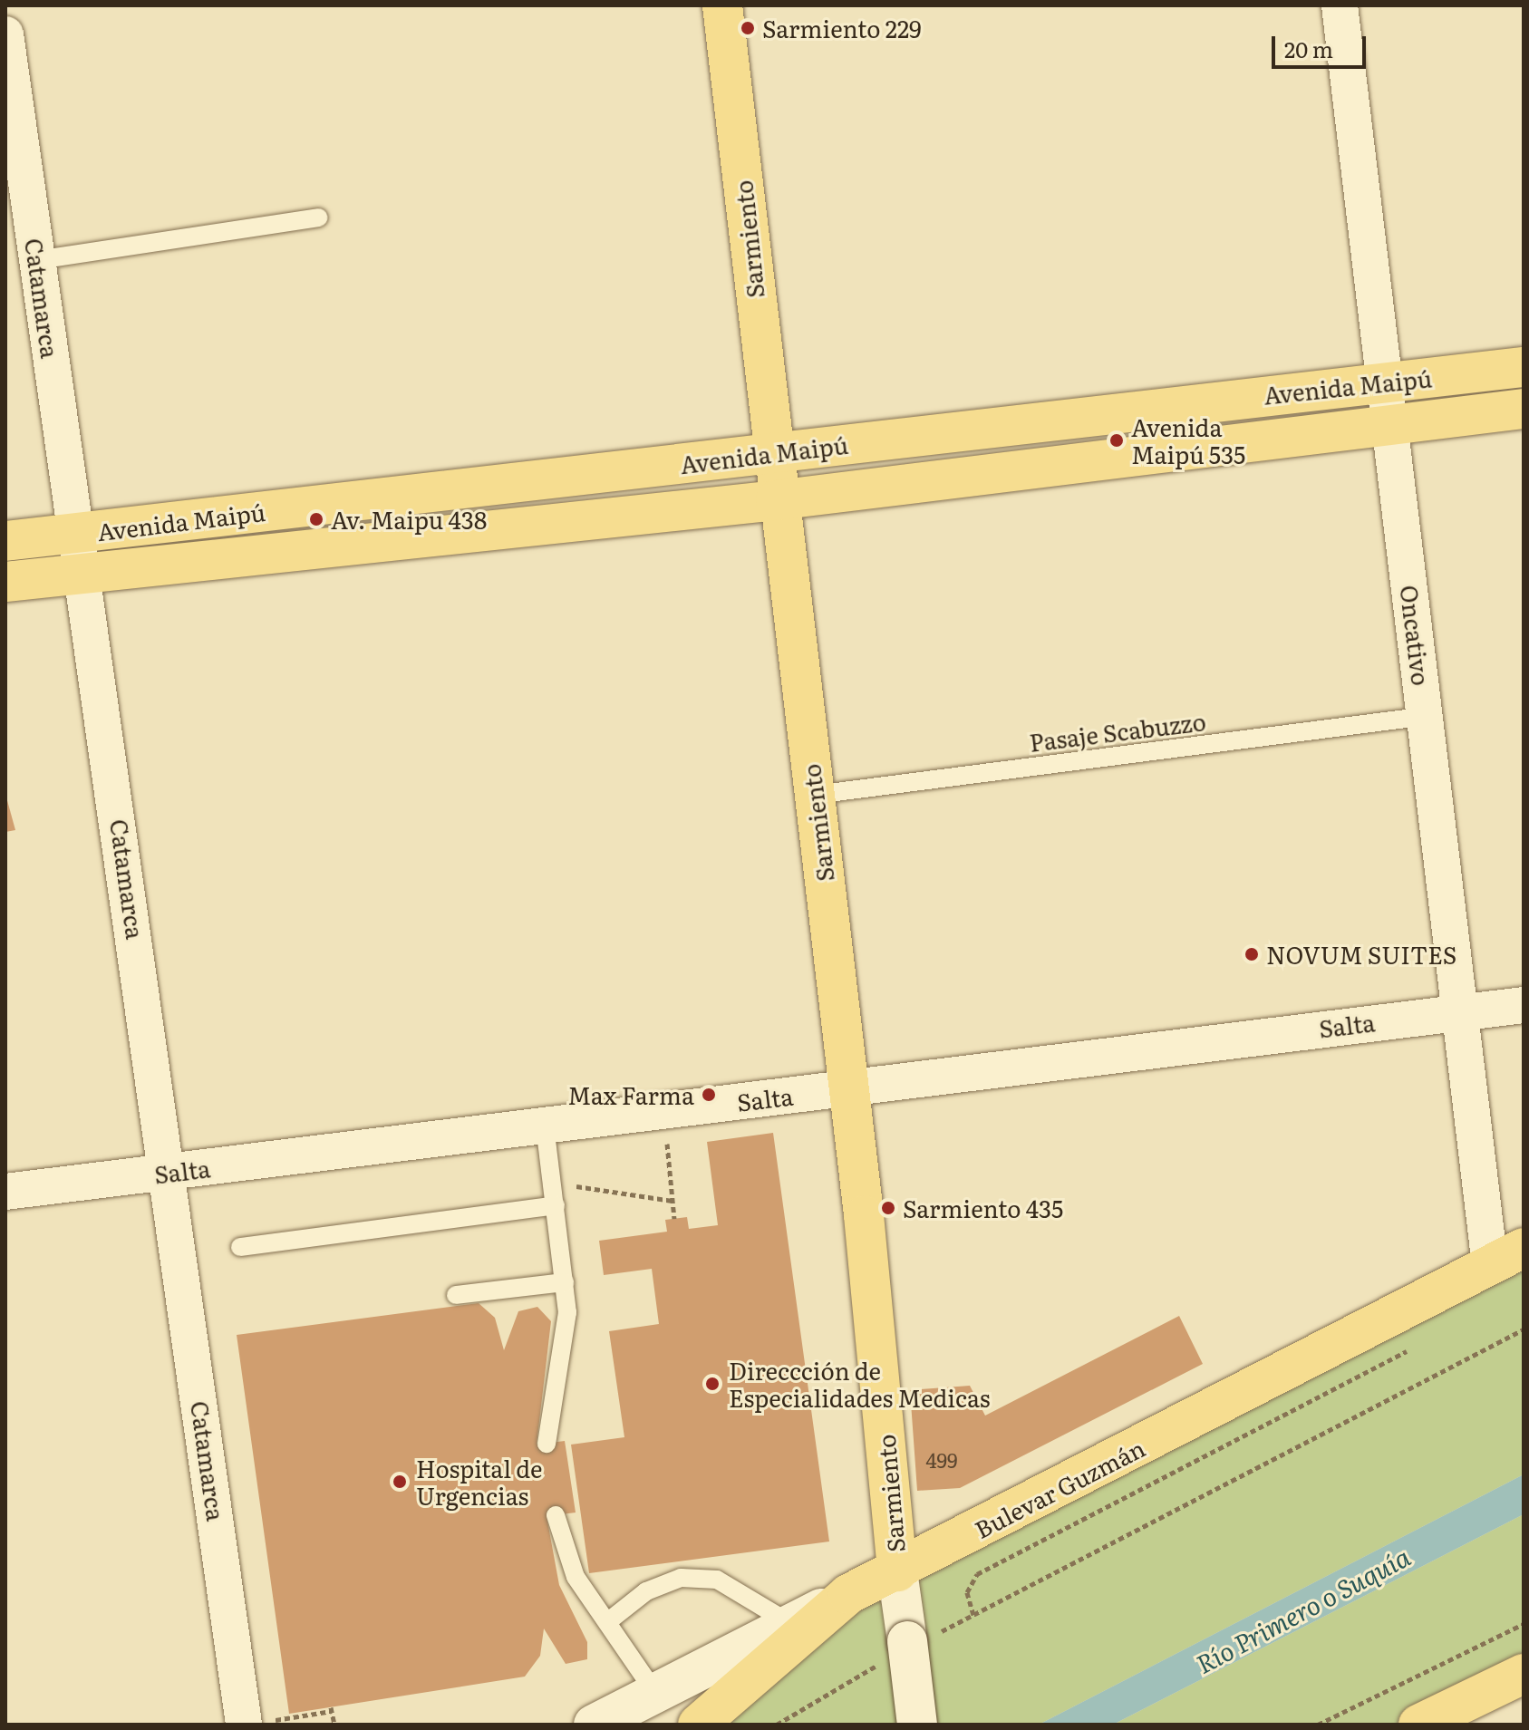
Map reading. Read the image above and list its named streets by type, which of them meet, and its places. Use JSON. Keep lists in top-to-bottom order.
{
  "streets": {
    "main road": ["Sarmiento", "Avenida Maipú", "Bulevar Guzmán"],
    "street": ["Catamarca", "Oncativo", "Salta"],
    "lane": ["Pasaje Scabuzzo"]
  },
  "crossings": [
    ["Sarmiento", "Avenida Maipú"],
    ["Sarmiento", "Pasaje Scabuzzo"],
    ["Sarmiento", "Salta"],
    ["Sarmiento", "Bulevar Guzmán"],
    ["Catamarca", "Avenida Maipú"],
    ["Catamarca", "Salta"],
    ["Avenida Maipú", "Oncativo"],
    ["Oncativo", "Pasaje Scabuzzo"],
    ["Oncativo", "Salta"],
    ["Oncativo", "Bulevar Guzmán"]
  ],
  "water": ["Río Primero o Suquía"],
  "places": [
    "Sarmiento 229",
    "Avenida Maipú 535",
    "Av. Maipu 438",
    "NOVUM SUITES",
    "Max Farma",
    "Sarmiento 435",
    "Direccción de Especialidades Medicas",
    "Hospital de Urgencias"
  ],
  "house_numbers": ["499"],
  "scale_bar": "20 m"
}
